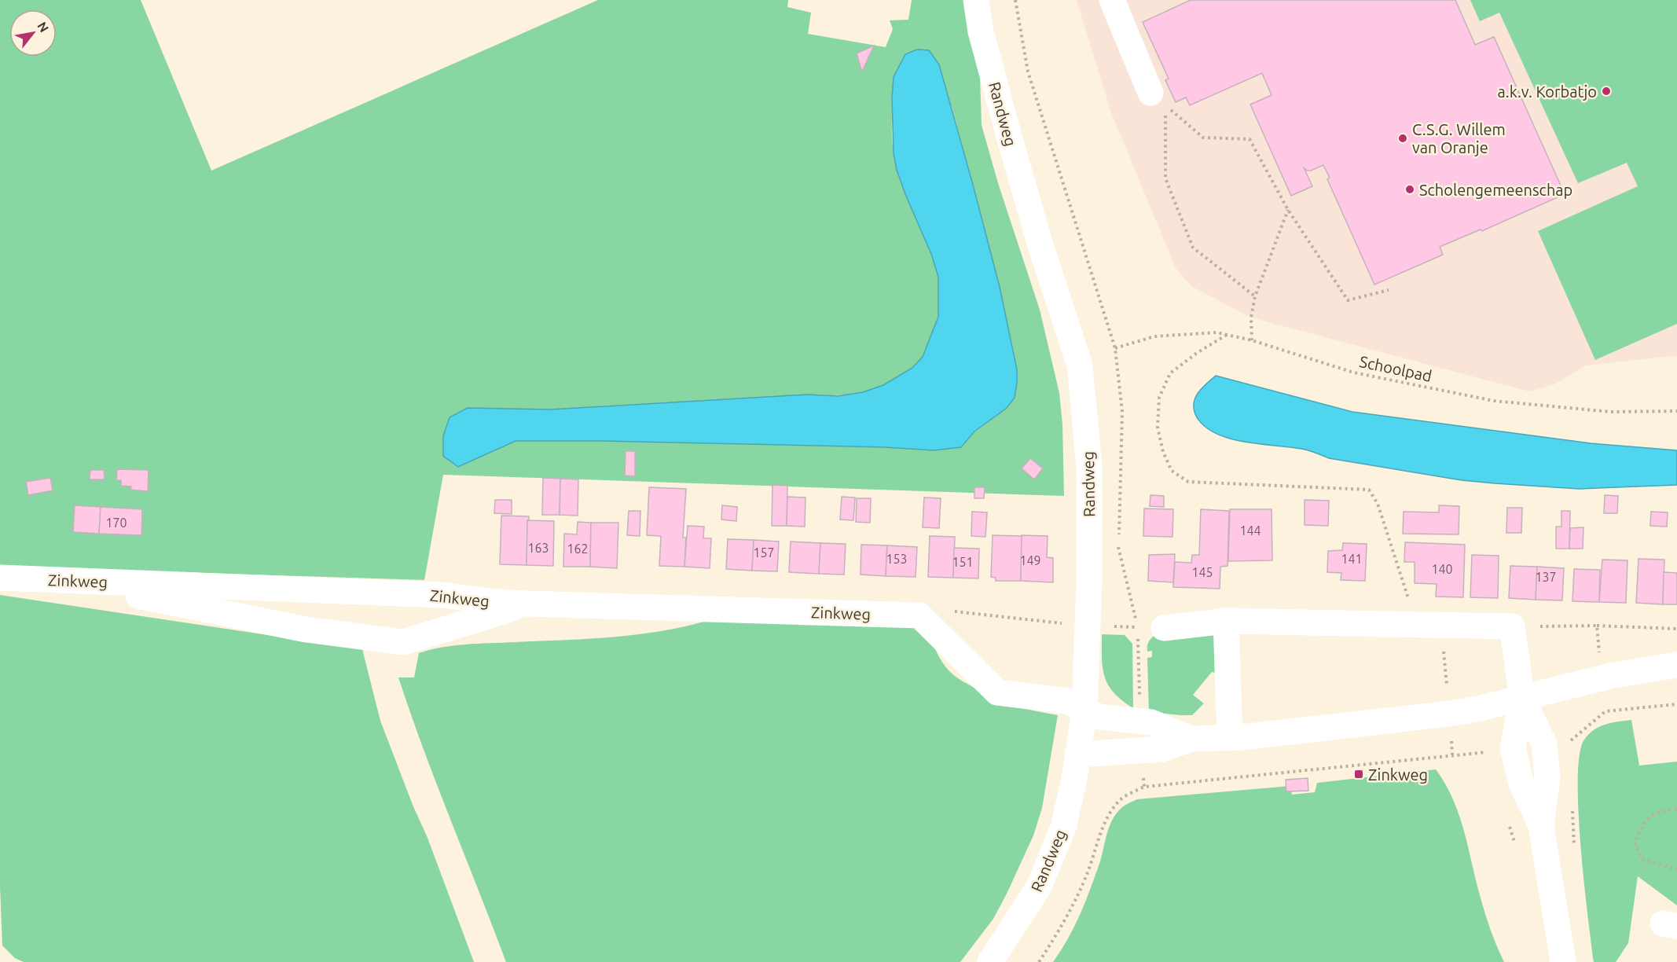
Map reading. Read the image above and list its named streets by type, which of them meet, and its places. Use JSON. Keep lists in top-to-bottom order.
{
  "streets": {
    "street": ["Randweg", "Zinkweg"],
    "path": ["Schoolpad"]
  },
  "places": {
    "other": ["a.k.v. Korbatjo", "C.S.G. Willem van Oranje", "Scholengemeenschap"],
    "transit": ["Zinkweg"]
  },
  "house_numbers": [
    "170",
    "144",
    "163",
    "162",
    "157",
    "153",
    "141",
    "149",
    "151",
    "140",
    "145",
    "137"
  ],
  "north": "top right"
}
